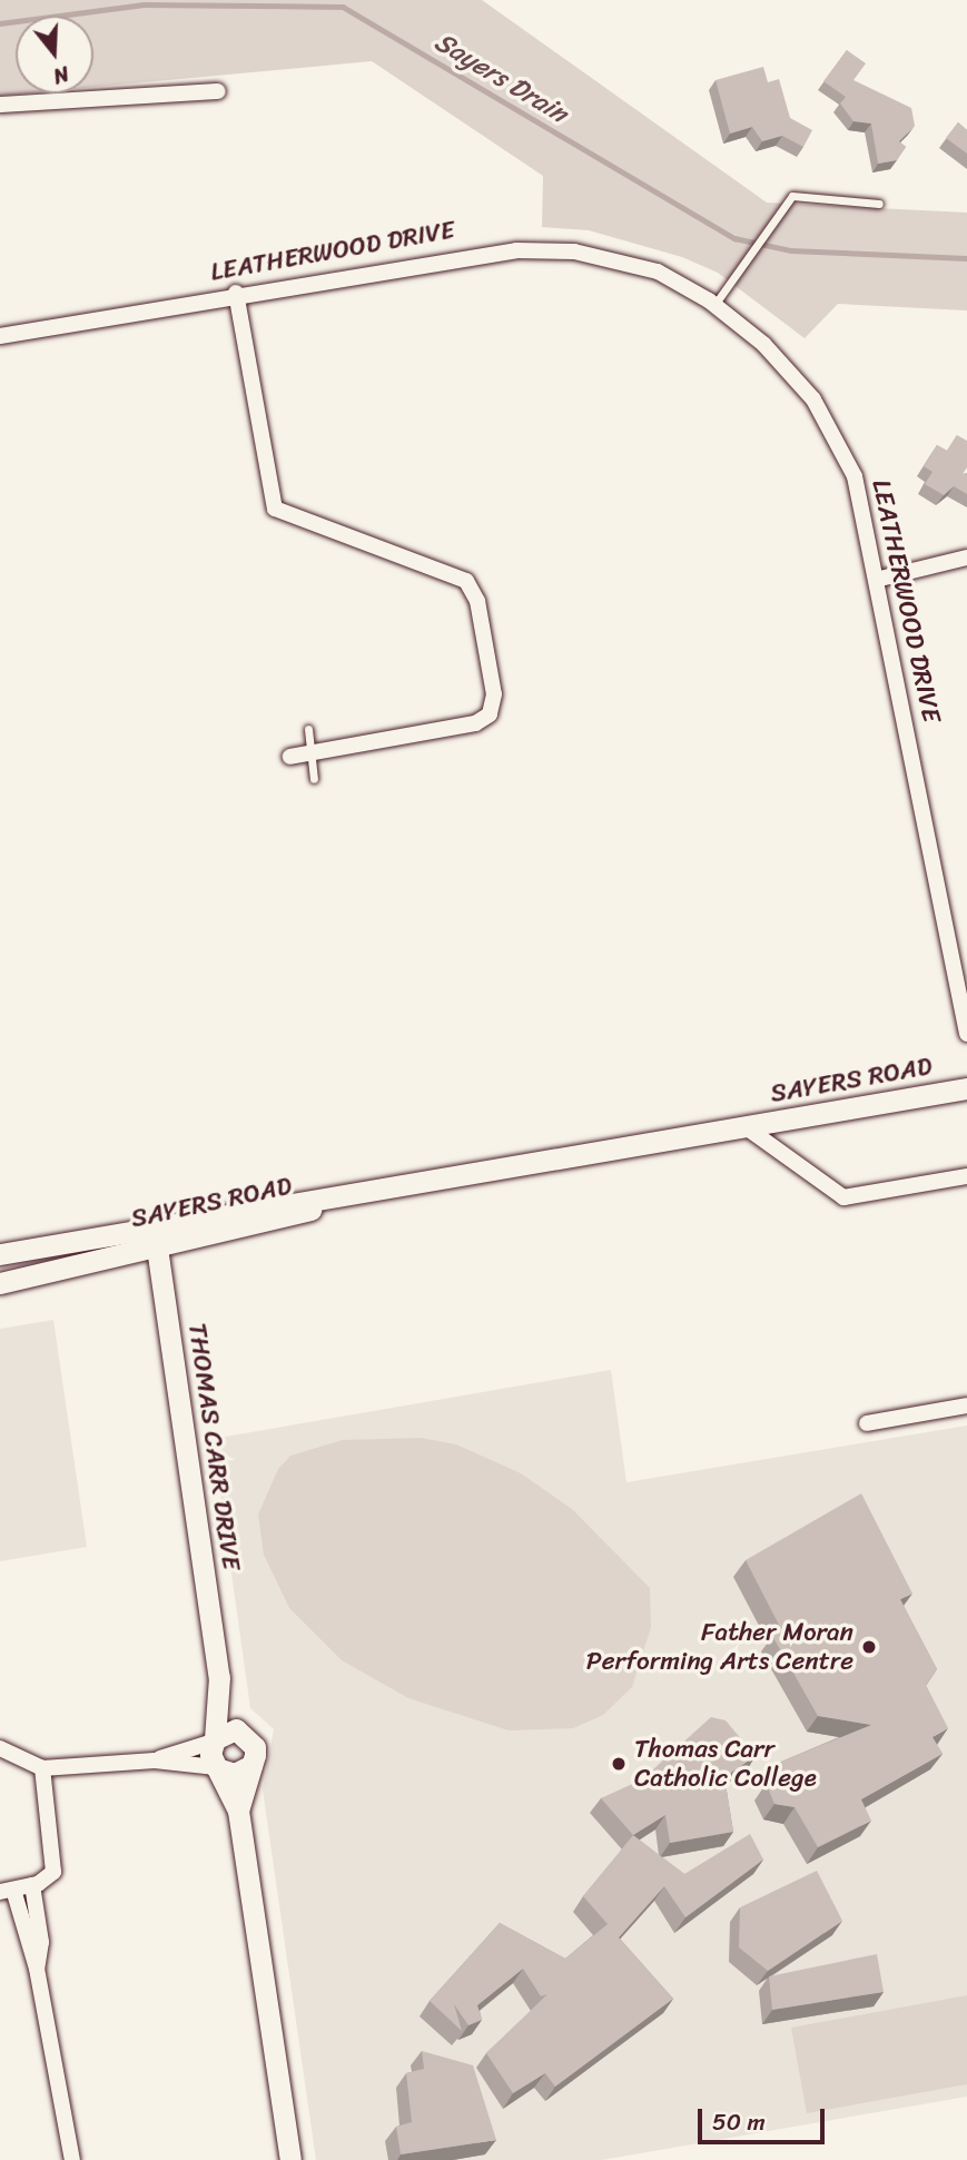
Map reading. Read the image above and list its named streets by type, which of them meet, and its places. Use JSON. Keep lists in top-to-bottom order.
{
  "streets": {
    "street": ["LEATHERWOOD DRIVE", "SAYERS ROAD", "THOMAS CARR DRIVE"]
  },
  "crossings": [
    ["SAYERS ROAD", "THOMAS CARR DRIVE"]
  ],
  "water": ["Sayers Drain"],
  "places": ["Father Moran Performing Arts Centre", "Thomas Carr Catholic College"],
  "scale_bar": "50 m",
  "north": "bottom"
}
